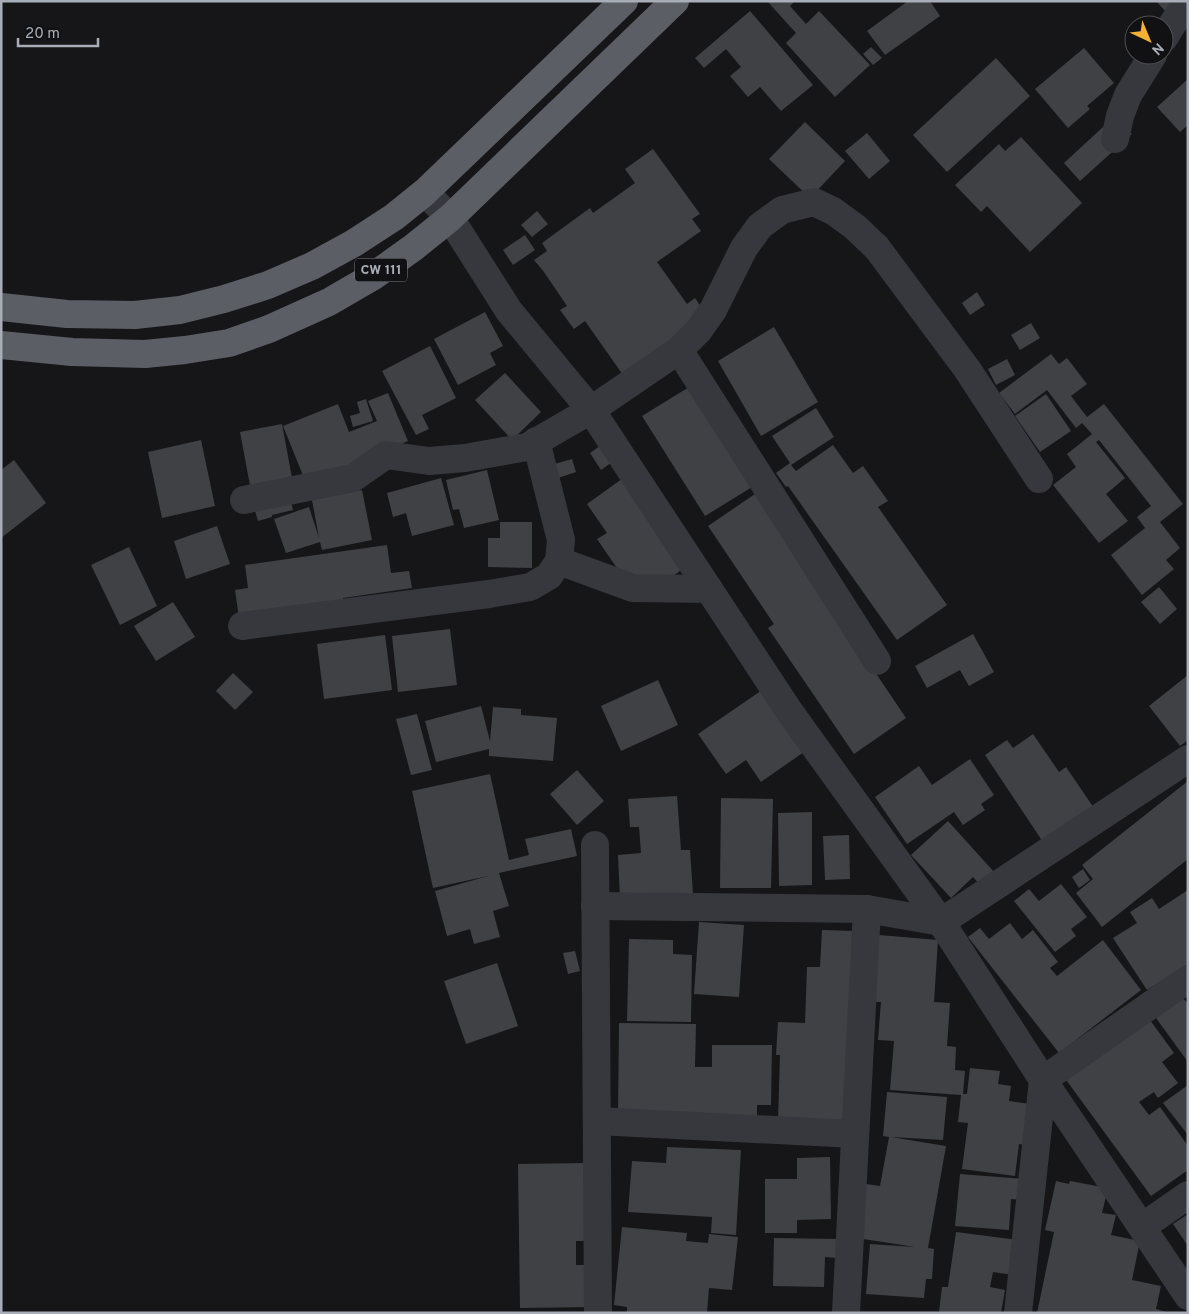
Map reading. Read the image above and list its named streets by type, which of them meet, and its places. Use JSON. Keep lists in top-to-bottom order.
{
  "streets": {
    "highway": ["CW 111"]
  },
  "scale_bar": "20 m",
  "north": "bottom right"
}
